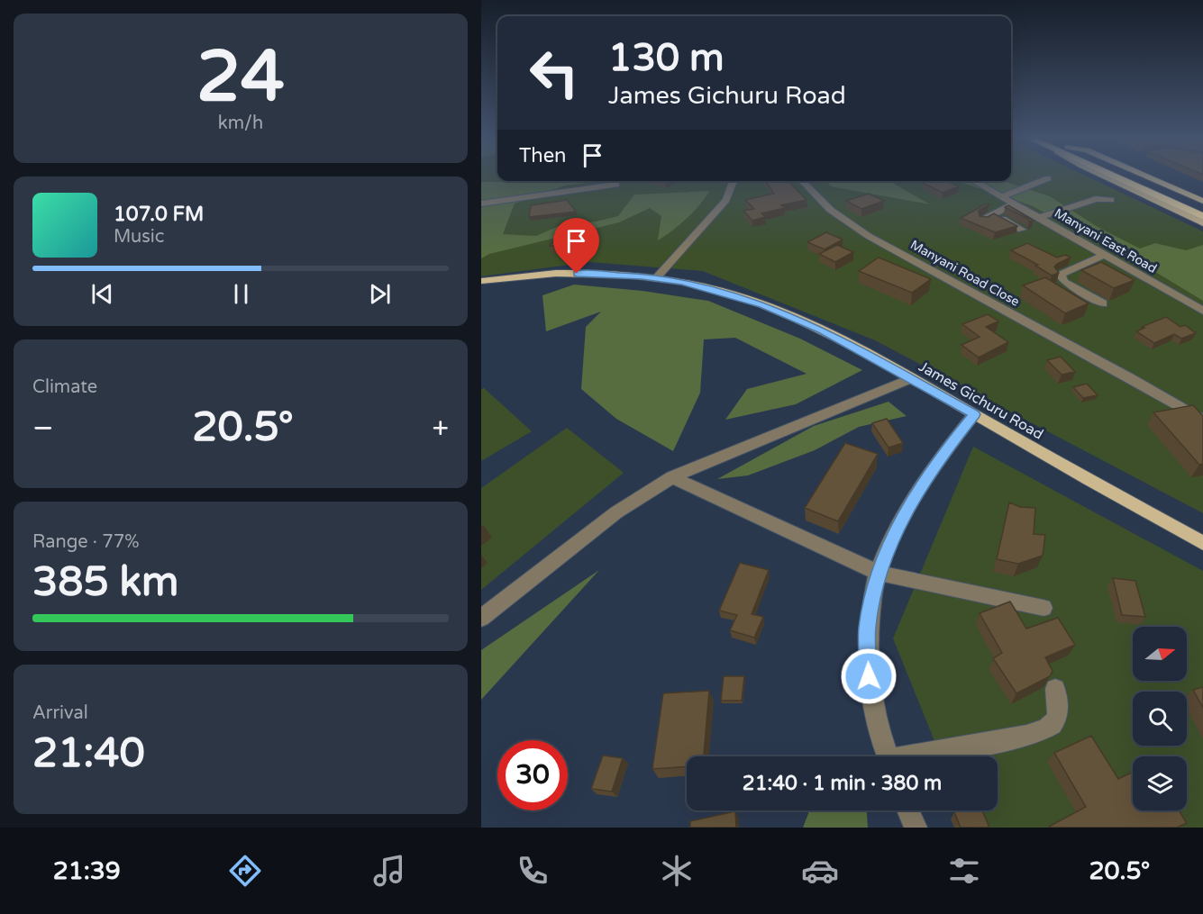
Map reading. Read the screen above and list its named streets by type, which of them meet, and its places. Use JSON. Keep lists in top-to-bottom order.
{
  "streets": {
    "main road": ["James Gichuru Road"],
    "street": ["Manyani East Road", "Manyani Road Close"]
  },
  "north": "right",
  "page": {
    "tile": [
      ["24", "km/h"],
      "Climate",
      ["Range · 77%", "385 km"],
      ["Arrival", "21:40"]
    ],
    "turn": ["130 m", "James Gichuru Road"],
    "then": "Then",
    "song": ["107.0 FM", "Music"],
    "heat": ["−", "20.5°", "+"],
    "limit": "30",
    "trip": "21:40 · 1 min · 380 m",
    "tabs": ["21:39", "20.5°"]
  }
}
